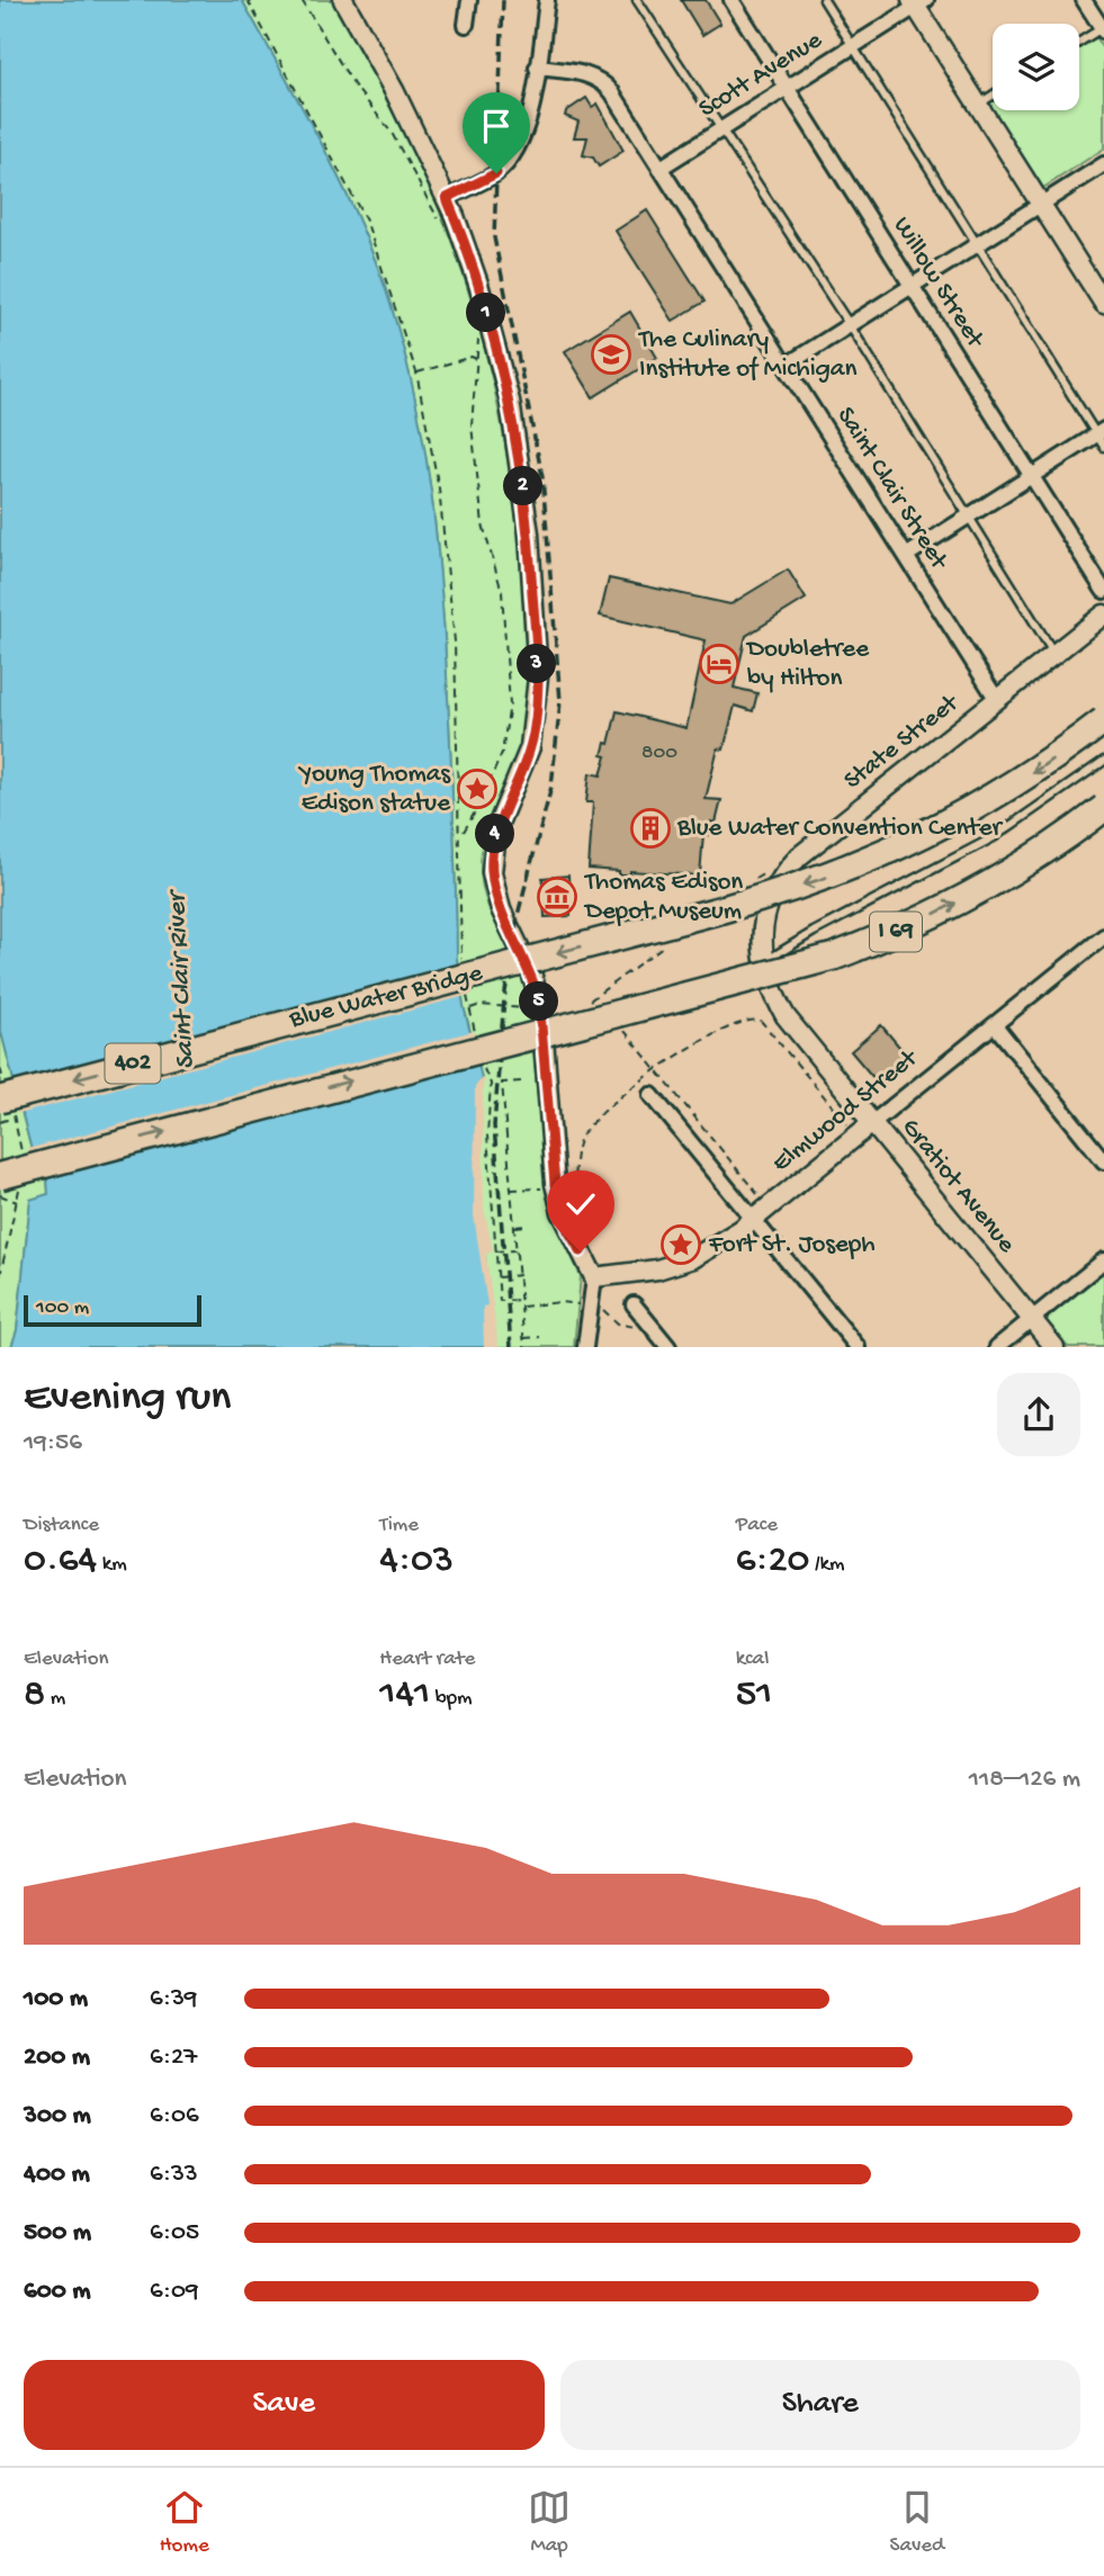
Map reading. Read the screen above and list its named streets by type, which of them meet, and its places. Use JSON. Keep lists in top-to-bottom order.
{
  "streets": {
    "highway": ["I 69", "Blue Water Bridge", "402"],
    "street": [
      "Scott Avenue",
      "Willow Street",
      "Saint Clair Street",
      "State Street",
      "Elmwood Street",
      "Gratiot Avenue"
    ]
  },
  "crossings": [
    ["Scott Avenue", "Willow Street"],
    ["Scott Avenue", "Saint Clair Street"],
    ["Saint Clair Street", "State Street"],
    ["State Street", "Gratiot Avenue"],
    ["Elmwood Street", "Gratiot Avenue"]
  ],
  "water": ["Saint Clair River"],
  "places": {
    "school or university": ["The Culinary Institute of Michigan"],
    "hotel": ["Doubletree by Hilton"],
    "place": ["Young Thomas Edison statue", "Fort St. Joseph"],
    "building": ["Blue Water Convention Center"],
    "museum": ["Thomas Edison Depot Museum"]
  },
  "house_numbers": ["800"],
  "scale_bar": "100 m",
  "page": {
    "pins": [
      "1",
      "2",
      "3",
      "4",
      "5"
    ],
    "scale": "100 m",
    "heading": ["Evening run", "19:56"],
    "stats": [
      ["Distance", "0.64 km"],
      ["Time", "4:03"],
      ["Pace", "6:20 /km"],
      ["Elevation", "8 m"],
      ["Heart rate", "141 bpm"],
      ["kcal", "51"]
    ],
    "chart": ["Elevation", "118–126 m"],
    "list": [
      {
        "name": "100 m",
        "note": "6:39"
      },
      {
        "name": "200 m",
        "note": "6:27"
      },
      {
        "name": "300 m",
        "note": "6:06"
      },
      {
        "name": "400 m",
        "note": "6:33"
      },
      {
        "name": "500 m",
        "note": "6:05"
      },
      {
        "name": "600 m",
        "note": "6:09"
      }
    ],
    "buttons": ["Save", "Share"],
    "tabs": ["Home", "Map", "Saved"]
  }
}
